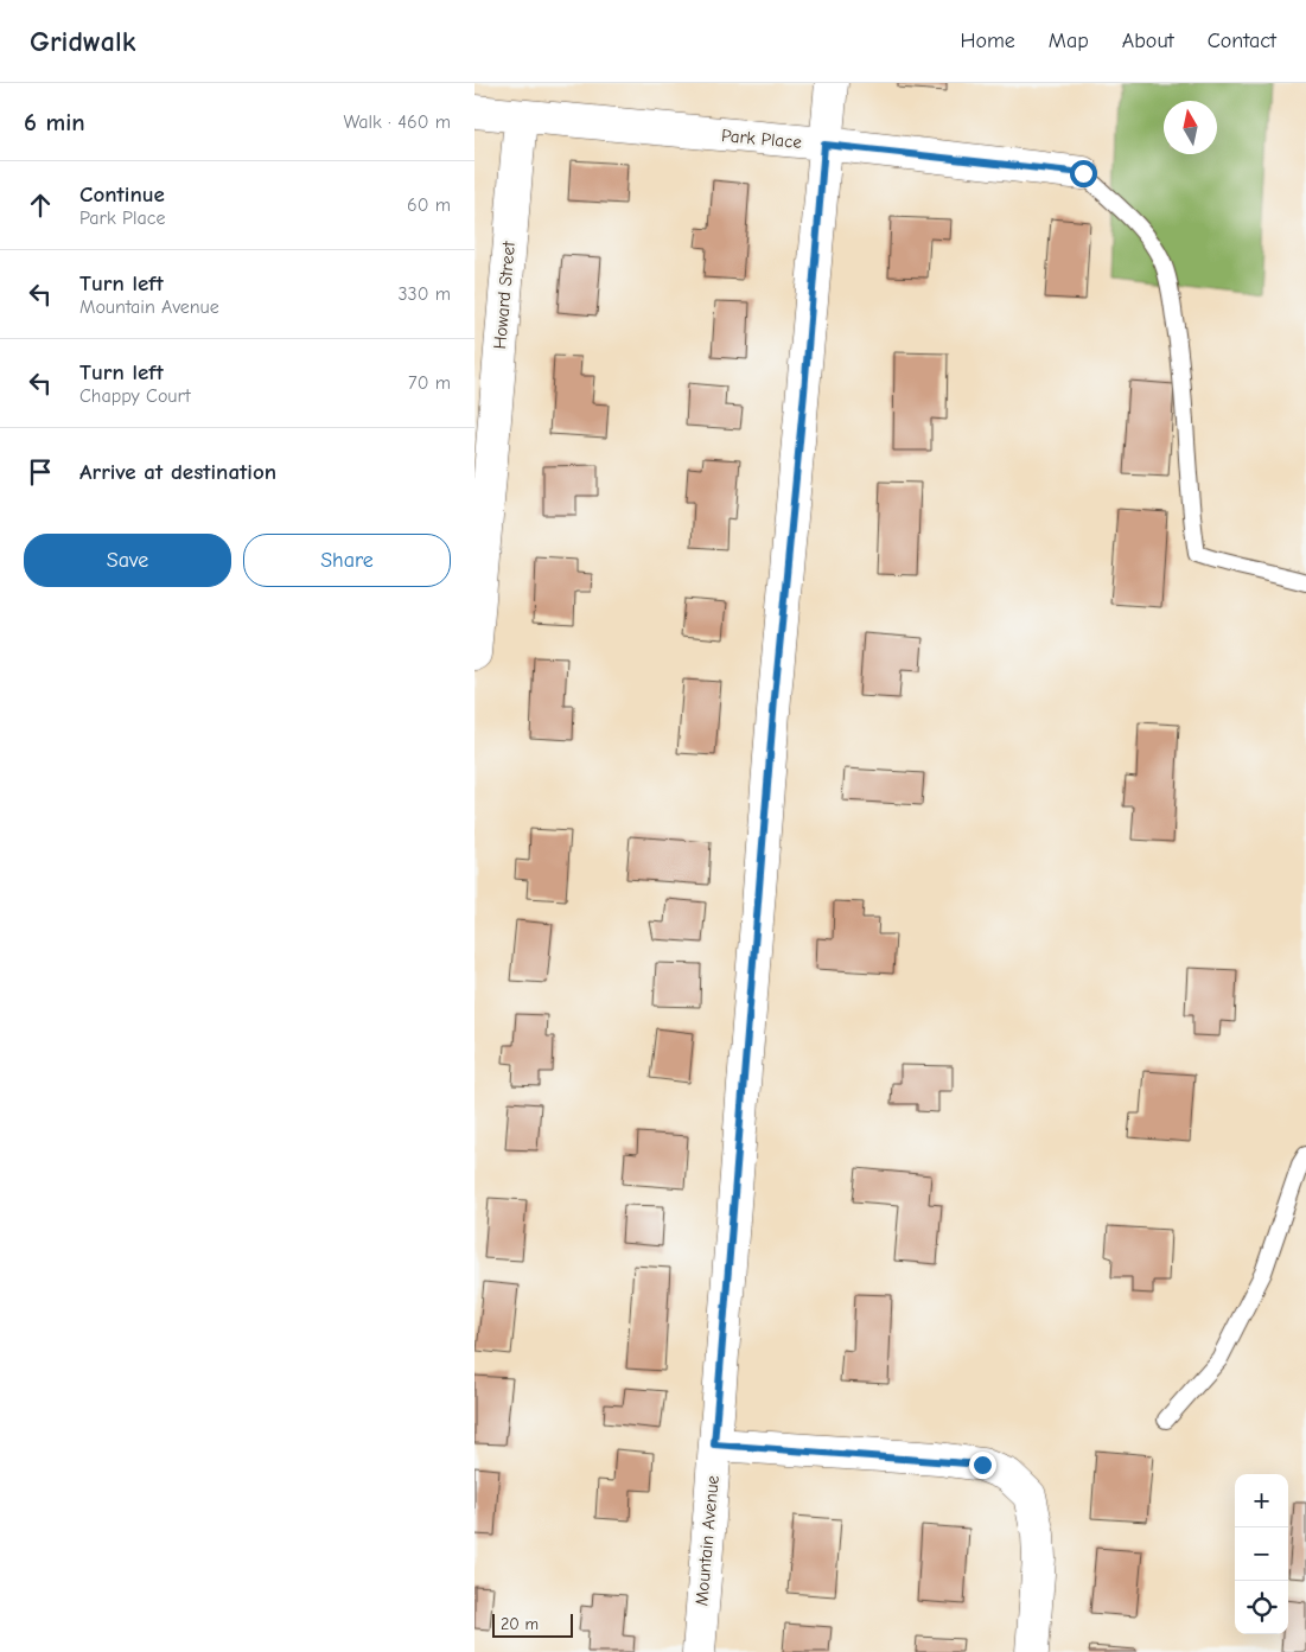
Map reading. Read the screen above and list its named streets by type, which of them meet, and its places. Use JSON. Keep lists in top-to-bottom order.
{
  "streets": {
    "street": ["Park Place", "Howard Street", "Mountain Avenue"]
  },
  "crossings": [
    ["Park Place", "Howard Street"],
    ["Park Place", "Mountain Avenue"]
  ],
  "scale_bar": "20 m",
  "north": "top",
  "page": {
    "header": "Gridwalk",
    "nav": [
      "Home",
      "Map",
      "About",
      "Contact"
    ],
    "heading": ["6 min", "Walk · 460 m"],
    "list": [
      ["Continue", "Park Place", "60 m"],
      ["Turn left", "Mountain Avenue", "330 m"],
      ["Turn left", "Chappy Court", "70 m"],
      "Arrive at destination"
    ],
    "buttons": ["Save", "Share"],
    "map_buttons": ["+", "−"],
    "scale": "20 m"
  }
}
